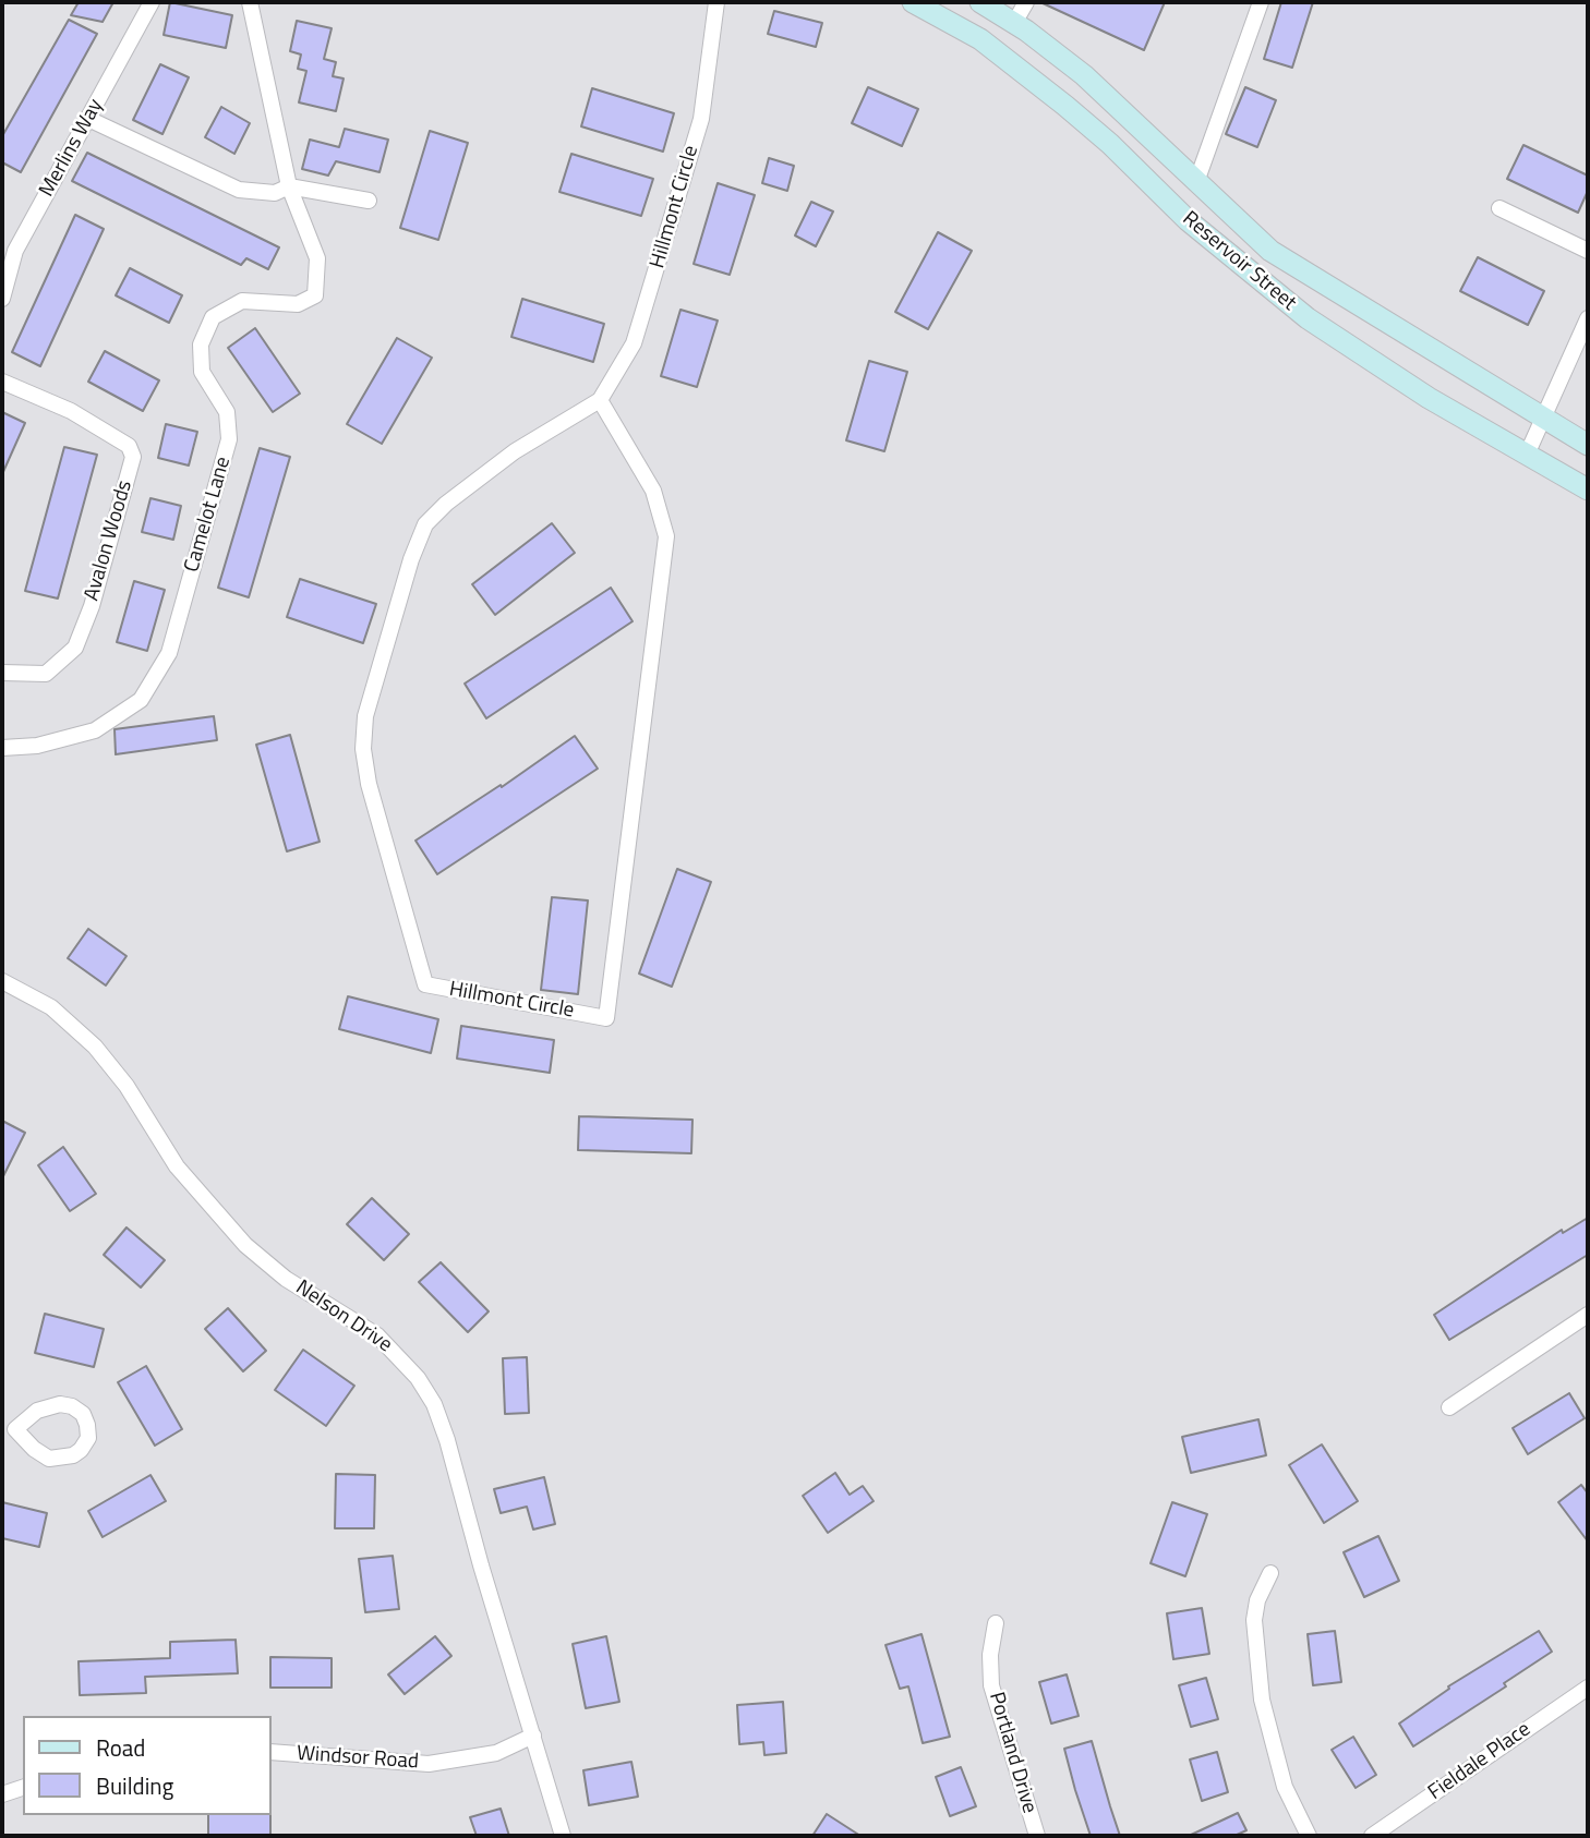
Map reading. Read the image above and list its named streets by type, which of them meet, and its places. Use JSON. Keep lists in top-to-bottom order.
{
  "streets": {
    "main road": ["Reservoir Street"],
    "street": [
      "Merlins Way",
      "Hillmont Circle",
      "Camelot Lane",
      "Avalon Woods",
      "Nelson Drive",
      "Portland Drive",
      "Windsor Road",
      "Fieldale Place"
    ]
  },
  "crossings": [
    ["Nelson Drive", "Windsor Road"]
  ],
  "legend": ["Road", "Building"]
}
